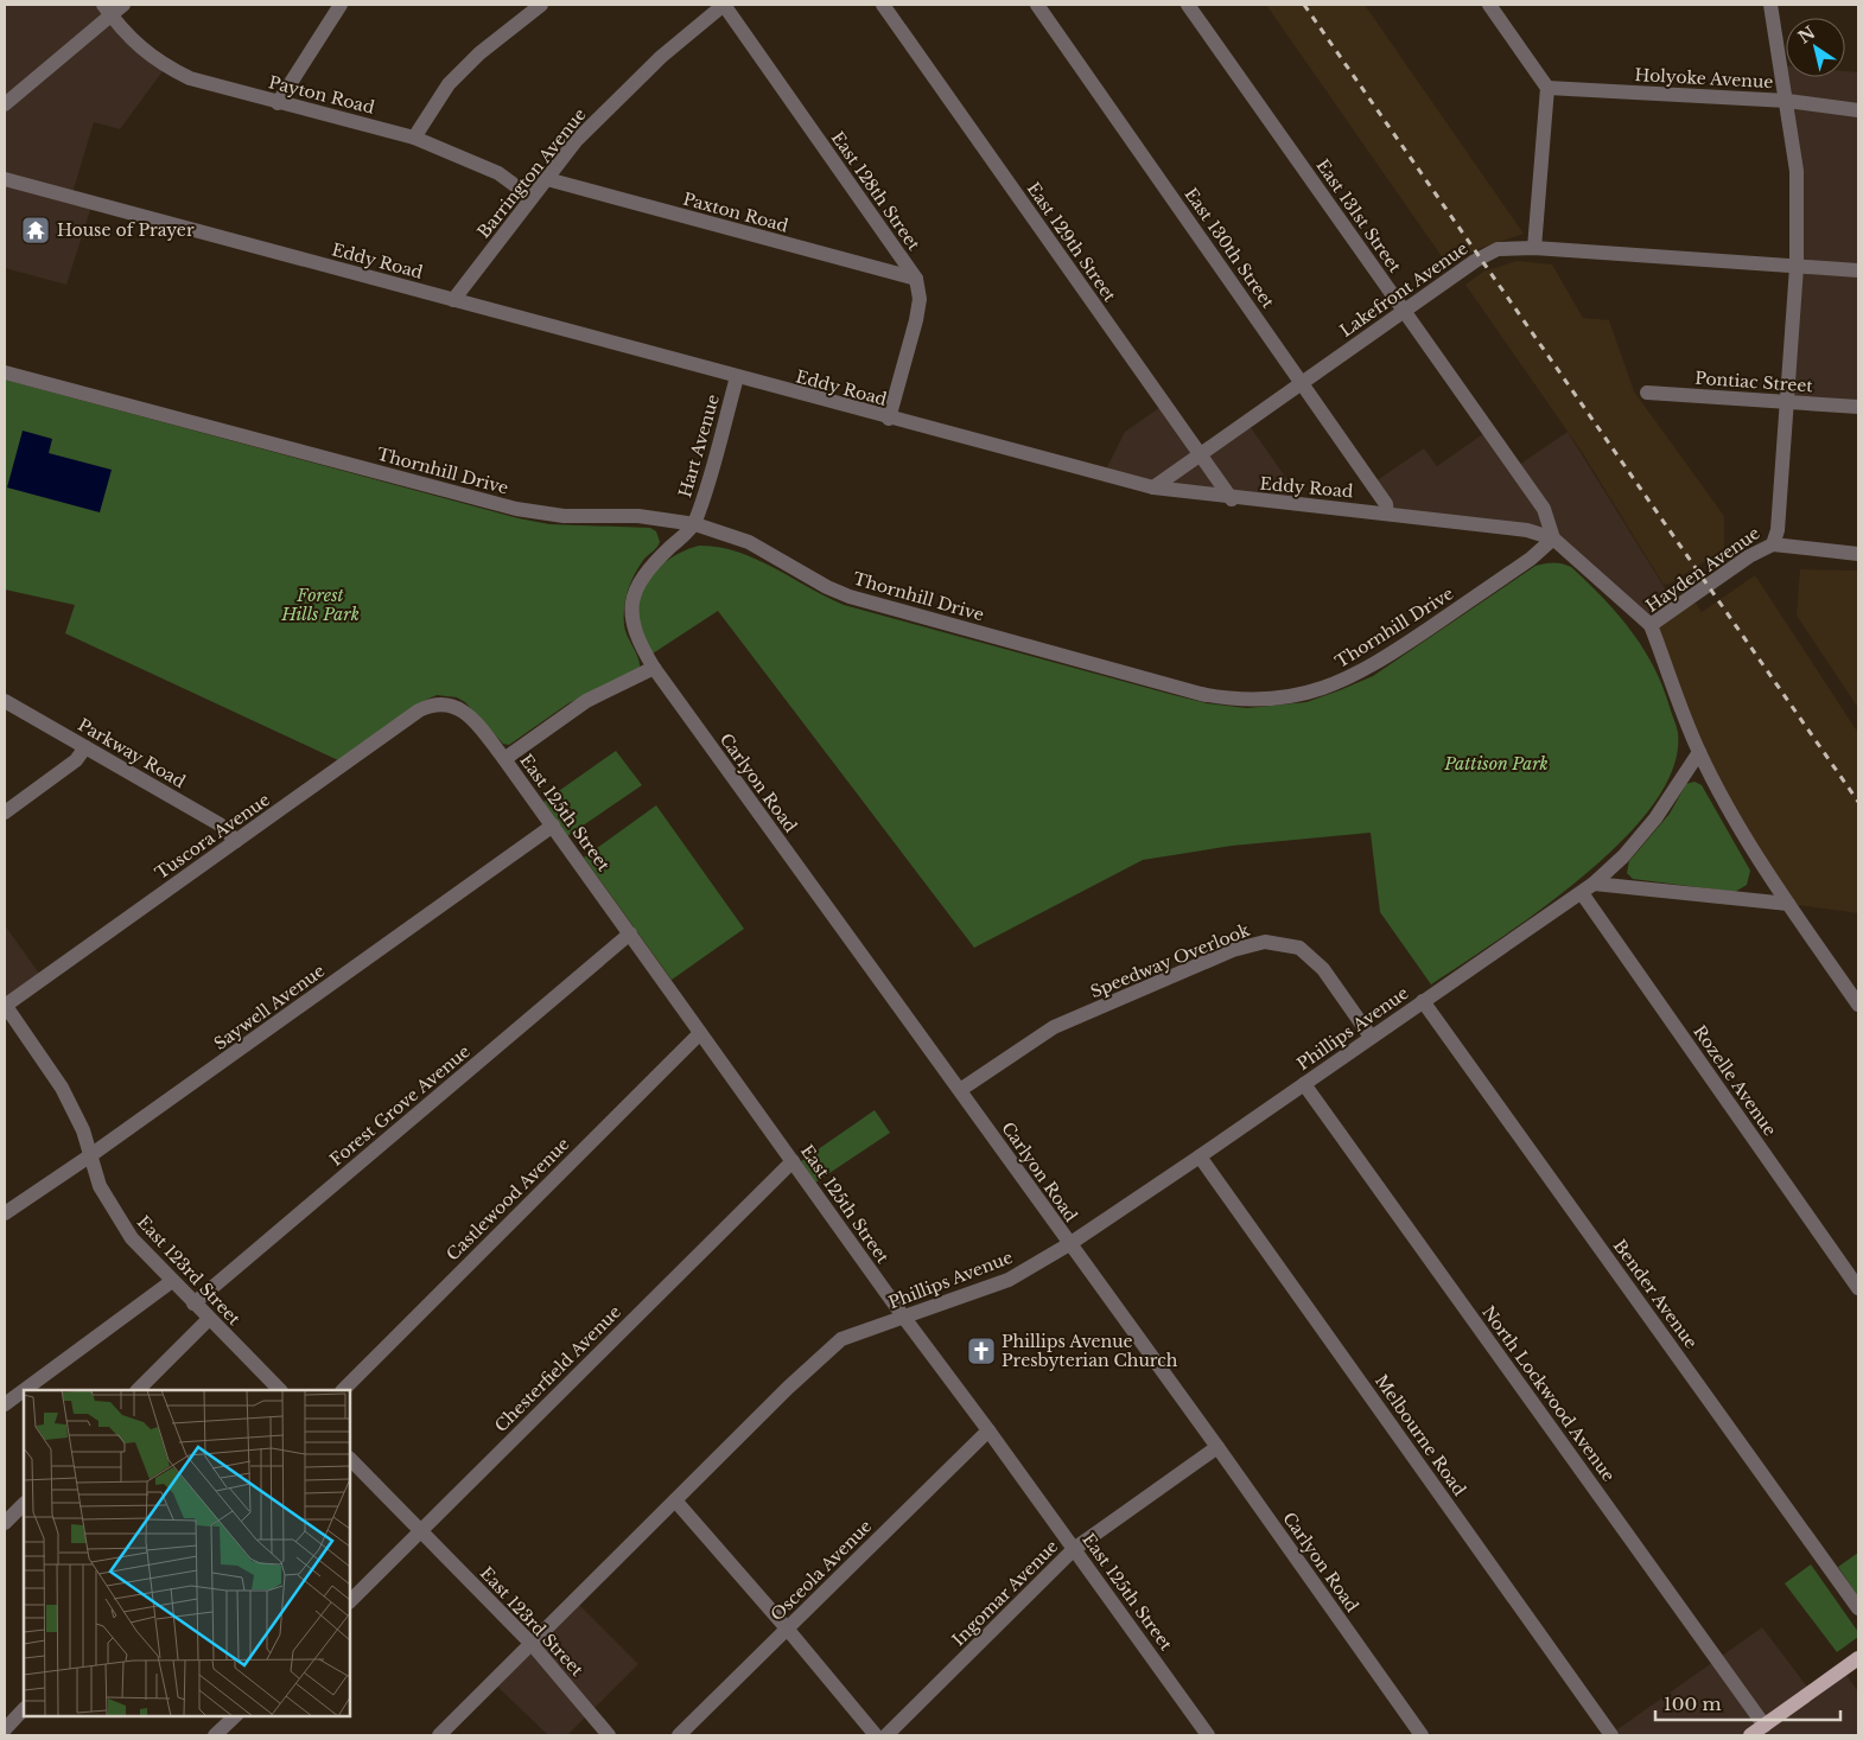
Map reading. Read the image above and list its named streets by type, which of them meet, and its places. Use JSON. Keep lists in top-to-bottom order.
{
  "streets": {
    "street": [
      "Holyoke Avenue",
      "Payton Road",
      "Barrington Avenue",
      "East 128th Street",
      "Paxton Road",
      "East 131st Street",
      "East 129th Street",
      "East 130th Street",
      "Eddy Road",
      "Lakefront Avenue",
      "Pontiac Street",
      "Hart Avenue",
      "Thornhill Drive",
      "Hayden Avenue",
      "Parkway Road",
      "Carlyon Road",
      "East 125th Street",
      "Tuscora Avenue",
      "Speedway Overlook",
      "Saywell Avenue",
      "Phillips Avenue",
      "Rozelle Avenue",
      "Forest Grove Avenue",
      "Castlewood Avenue",
      "East 123rd Street",
      "Bender Avenue",
      "Chesterfield Avenue",
      "North Lockwood Avenue",
      "Melbourne Road",
      "Osceola Avenue",
      "Ingomar Avenue"
    ]
  },
  "crossings": [
    ["Holyoke Avenue", "Hayden Avenue"],
    ["Payton Road", "Barrington Avenue"],
    ["Barrington Avenue", "East 128th Street"],
    ["Barrington Avenue", "Paxton Road"],
    ["Barrington Avenue", "Eddy Road"],
    ["East 128th Street", "Paxton Road"],
    ["East 131st Street", "Eddy Road"],
    ["East 131st Street", "Lakefront Avenue"],
    ["East 131st Street", "Thornhill Drive"],
    ["East 129th Street", "Eddy Road"],
    ["East 129th Street", "Lakefront Avenue"],
    ["East 130th Street", "Eddy Road"],
    ["East 130th Street", "Lakefront Avenue"],
    ["Eddy Road", "Lakefront Avenue"],
    ["Eddy Road", "Hart Avenue"],
    ["Eddy Road", "Thornhill Drive"],
    ["Eddy Road", "Hayden Avenue"],
    ["Lakefront Avenue", "Hayden Avenue"],
    ["Pontiac Street", "Hayden Avenue"],
    ["Hart Avenue", "Thornhill Drive"],
    ["Hart Avenue", "Carlyon Road"],
    ["Thornhill Drive", "Carlyon Road"],
    ["Hayden Avenue", "Phillips Avenue"],
    ["Parkway Road", "Tuscora Avenue"],
    ["Carlyon Road", "Speedway Overlook"],
    ["Carlyon Road", "Phillips Avenue"],
    ["Carlyon Road", "Ingomar Avenue"],
    ["East 125th Street", "Tuscora Avenue"],
    ["East 125th Street", "Saywell Avenue"],
    ["East 125th Street", "Phillips Avenue"],
    ["East 125th Street", "Forest Grove Avenue"],
    ["East 125th Street", "Castlewood Avenue"],
    ["East 125th Street", "Chesterfield Avenue"],
    ["East 125th Street", "Osceola Avenue"],
    ["East 125th Street", "Ingomar Avenue"],
    ["Tuscora Avenue", "East 123rd Street"],
    ["Speedway Overlook", "Phillips Avenue"],
    ["Saywell Avenue", "East 123rd Street"],
    ["Phillips Avenue", "Rozelle Avenue"],
    ["Phillips Avenue", "East 123rd Street"],
    ["Phillips Avenue", "Bender Avenue"],
    ["Phillips Avenue", "North Lockwood Avenue"],
    ["Phillips Avenue", "Melbourne Road"],
    ["Forest Grove Avenue", "East 123rd Street"],
    ["East 123rd Street", "Chesterfield Avenue"]
  ],
  "parks": ["Forest Hills Park", "Pattison Park"],
  "places": {
    "temple": ["House of Prayer"],
    "church": ["Phillips Avenue Presbyterian Church"]
  },
  "scale_bar": "100 m",
  "north": "top left"
}
